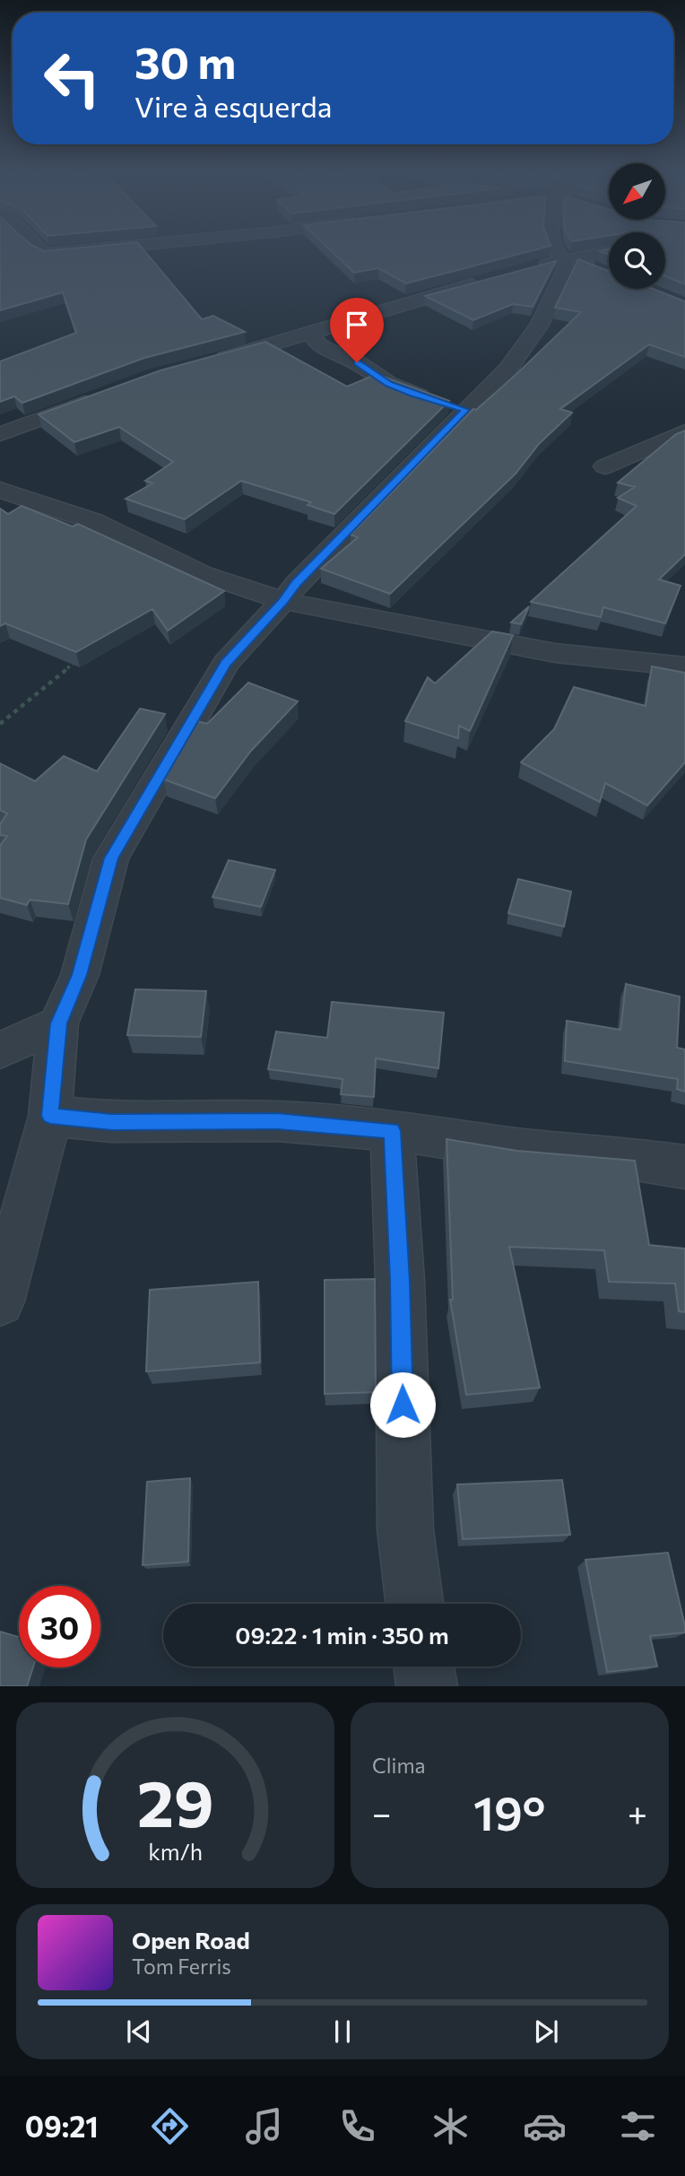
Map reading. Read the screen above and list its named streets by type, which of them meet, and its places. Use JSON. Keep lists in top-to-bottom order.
{
  "north": "bottom left",
  "page": {
    "turn": ["30 m", "Vire à esquerda"],
    "limit": "30",
    "trip": "09:22 · 1 min · 350 m",
    "tile": "Clima",
    "heat": ["−", "19°", "+"],
    "song": ["Open Road", "Tom Ferris"],
    "tabs": "09:21",
    "gauge": ["29", "km/h"]
  }
}
